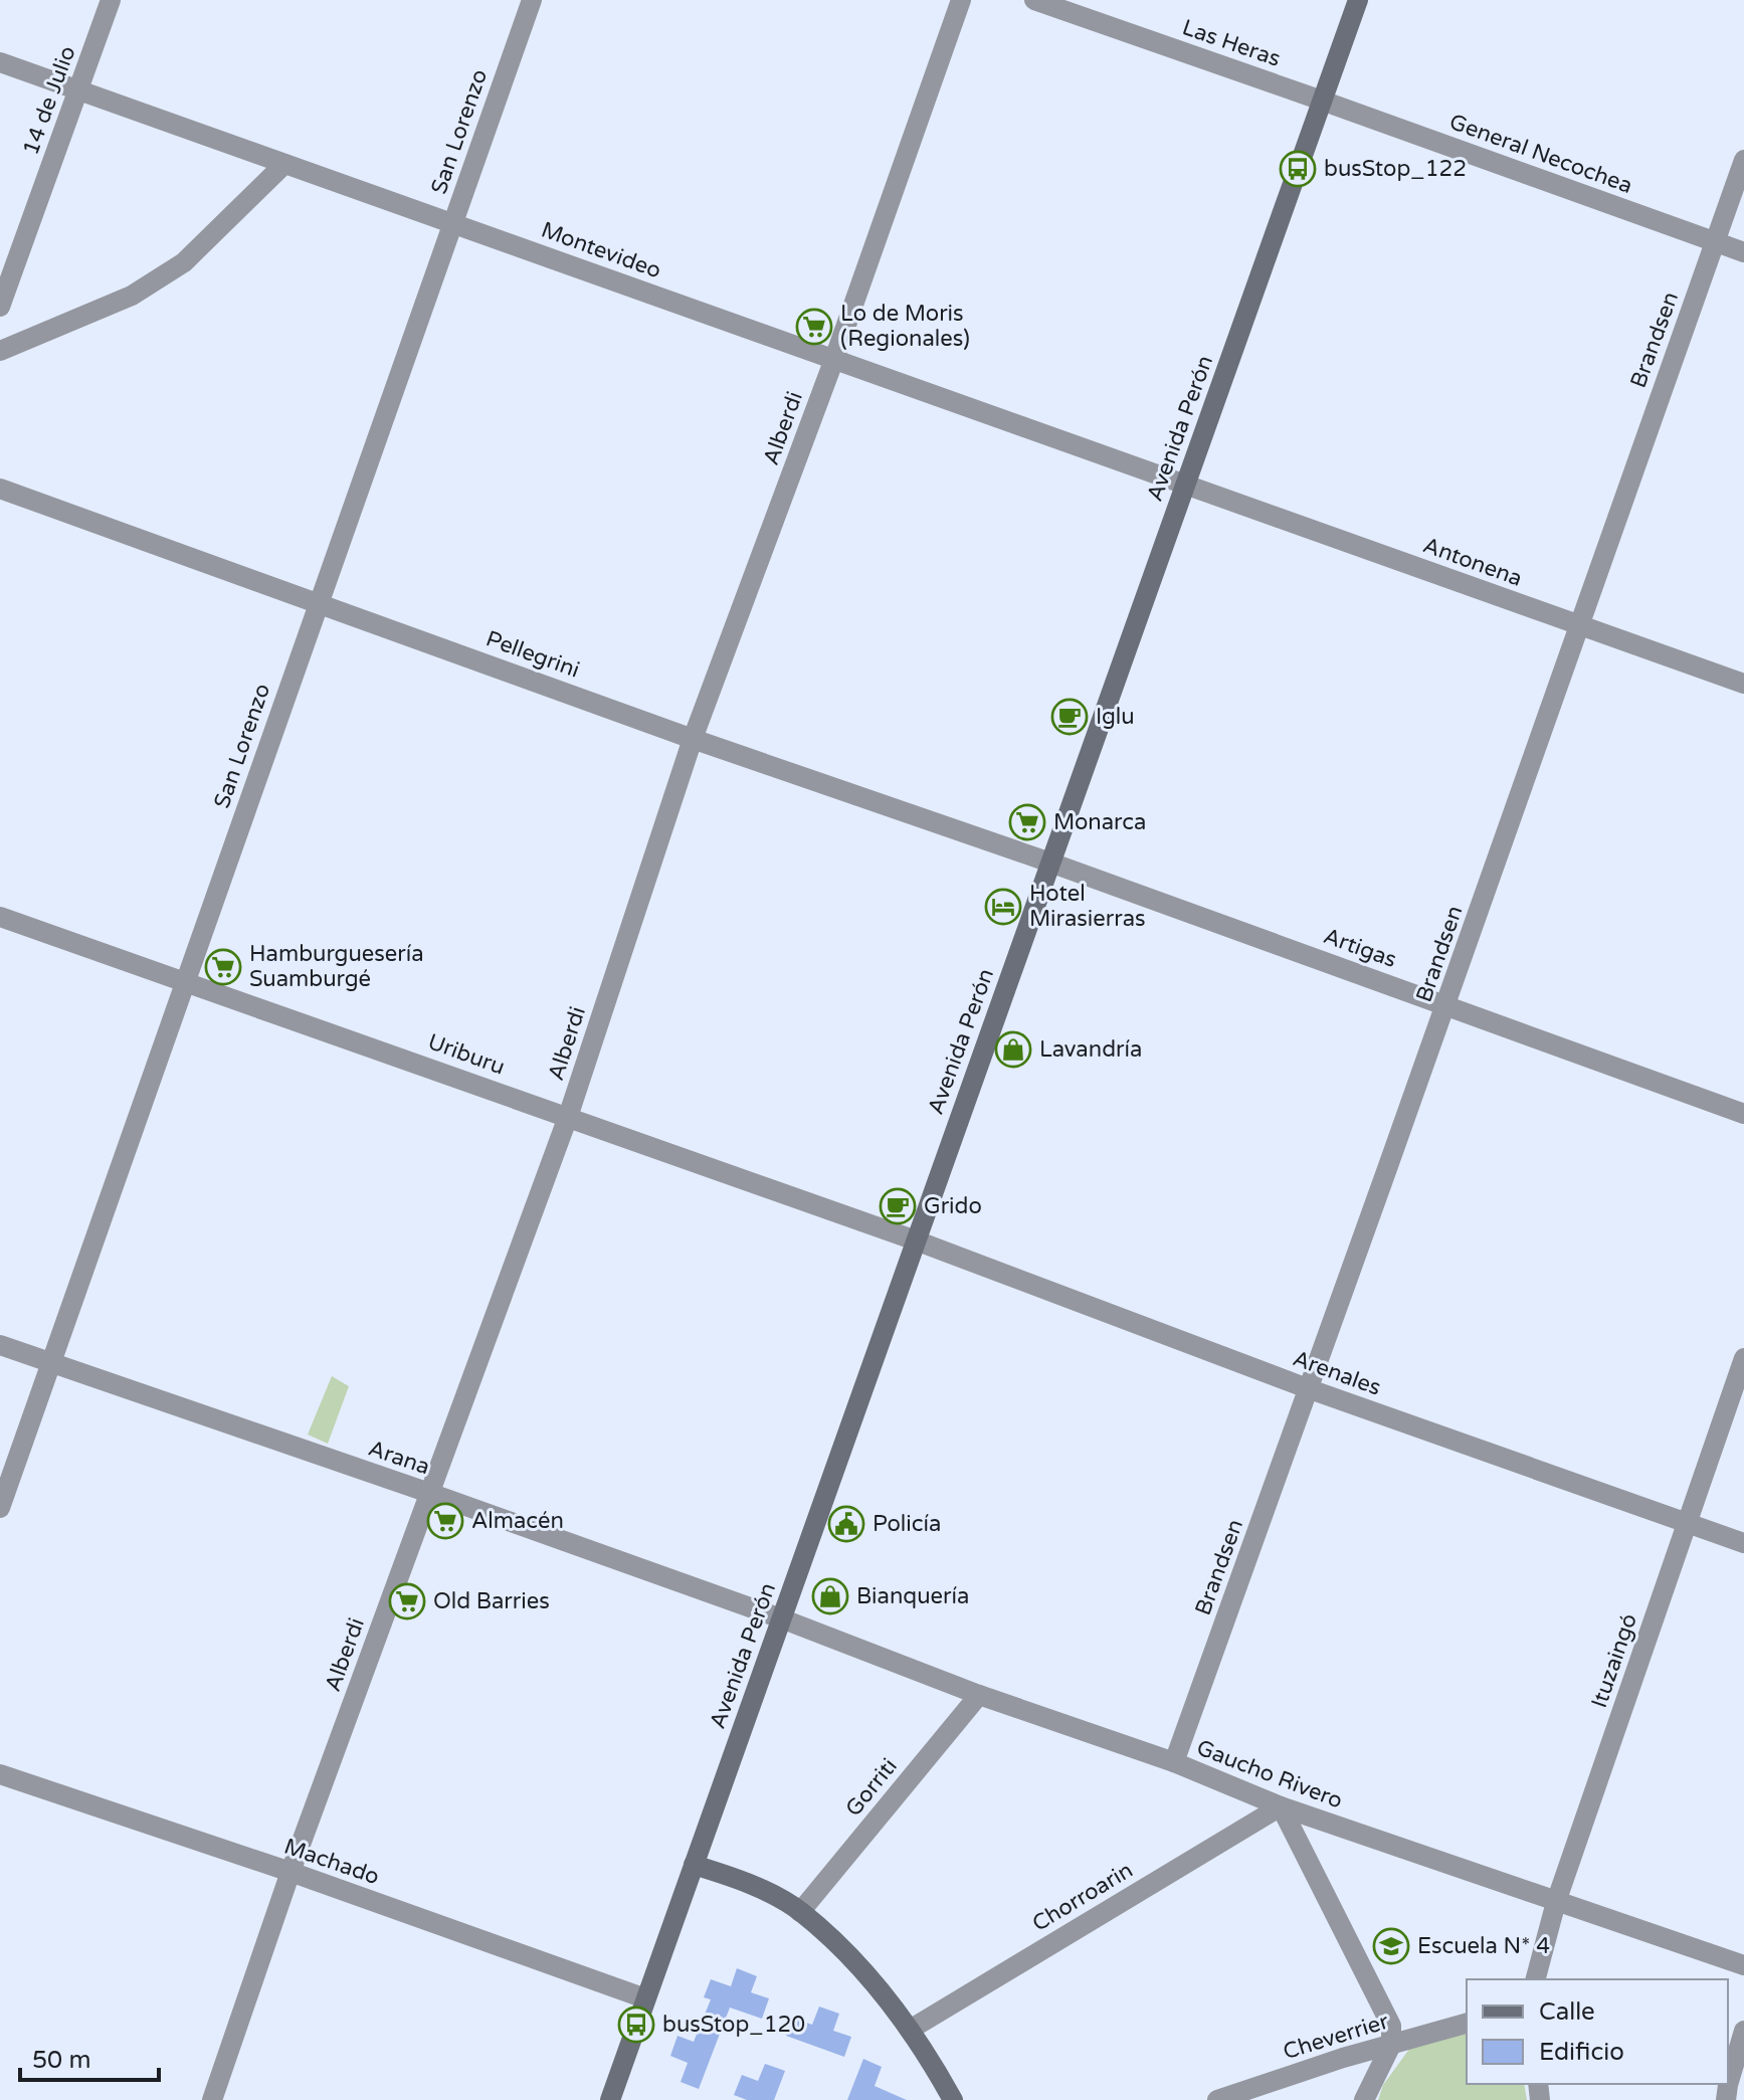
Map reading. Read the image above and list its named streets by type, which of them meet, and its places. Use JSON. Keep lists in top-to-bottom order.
{
  "streets": {
    "main road": ["Avenida Perón"],
    "street": [
      "Las Heras",
      "14 de Julio",
      "San Lorenzo",
      "General Necochea",
      "Montevideo",
      "Brandsen",
      "Alberdi",
      "Antonena",
      "Pellegrini",
      "Artigas",
      "Uriburu",
      "Arenales",
      "Arana",
      "Ituzaingó",
      "Gaucho Rivero",
      "Gorriti",
      "Machado",
      "Chorroarin",
      "Cheverrier"
    ]
  },
  "crossings": [
    ["Las Heras", "General Necochea"],
    ["Las Heras", "Avenida Perón"],
    ["14 de Julio", "Montevideo"],
    ["San Lorenzo", "Montevideo"],
    ["San Lorenzo", "Pellegrini"],
    ["San Lorenzo", "Uriburu"],
    ["San Lorenzo", "Arana"],
    ["General Necochea", "Brandsen"],
    ["General Necochea", "Avenida Perón"],
    ["Montevideo", "Alberdi"],
    ["Montevideo", "Avenida Perón"],
    ["Montevideo", "Antonena"],
    ["Brandsen", "Antonena"],
    ["Brandsen", "Artigas"],
    ["Brandsen", "Arenales"],
    ["Brandsen", "Gaucho Rivero"],
    ["Alberdi", "Pellegrini"],
    ["Alberdi", "Uriburu"],
    ["Alberdi", "Arana"],
    ["Alberdi", "Machado"],
    ["Avenida Perón", "Antonena"],
    ["Avenida Perón", "Pellegrini"],
    ["Avenida Perón", "Artigas"],
    ["Avenida Perón", "Uriburu"],
    ["Avenida Perón", "Arenales"],
    ["Avenida Perón", "Arana"],
    ["Avenida Perón", "Gaucho Rivero"],
    ["Avenida Perón", "Machado"],
    ["Pellegrini", "Artigas"],
    ["Uriburu", "Arenales"],
    ["Arenales", "Ituzaingó"],
    ["Arana", "Gaucho Rivero"],
    ["Ituzaingó", "Gaucho Rivero"],
    ["Gaucho Rivero", "Gorriti"],
    ["Gaucho Rivero", "Chorroarin"]
  ],
  "places": {
    "bus stop": ["busStop_122", "busStop_120"],
    "supermarket": [
      "Lo de Moris (Regionales)",
      "Monarca",
      "Hamburguesería Suamburgé",
      "Almacén",
      "Old Barries"
    ],
    "cafe": ["Iglu", "Grido"],
    "hotel": ["Hotel Mirasierras"],
    "shop": ["Lavandría", "Bianquería"],
    "public building": ["Policía"],
    "school or university": ["Escuela N* 4"]
  },
  "legend": ["Calle", "Edificio"],
  "scale_bar": "50 m"
}
